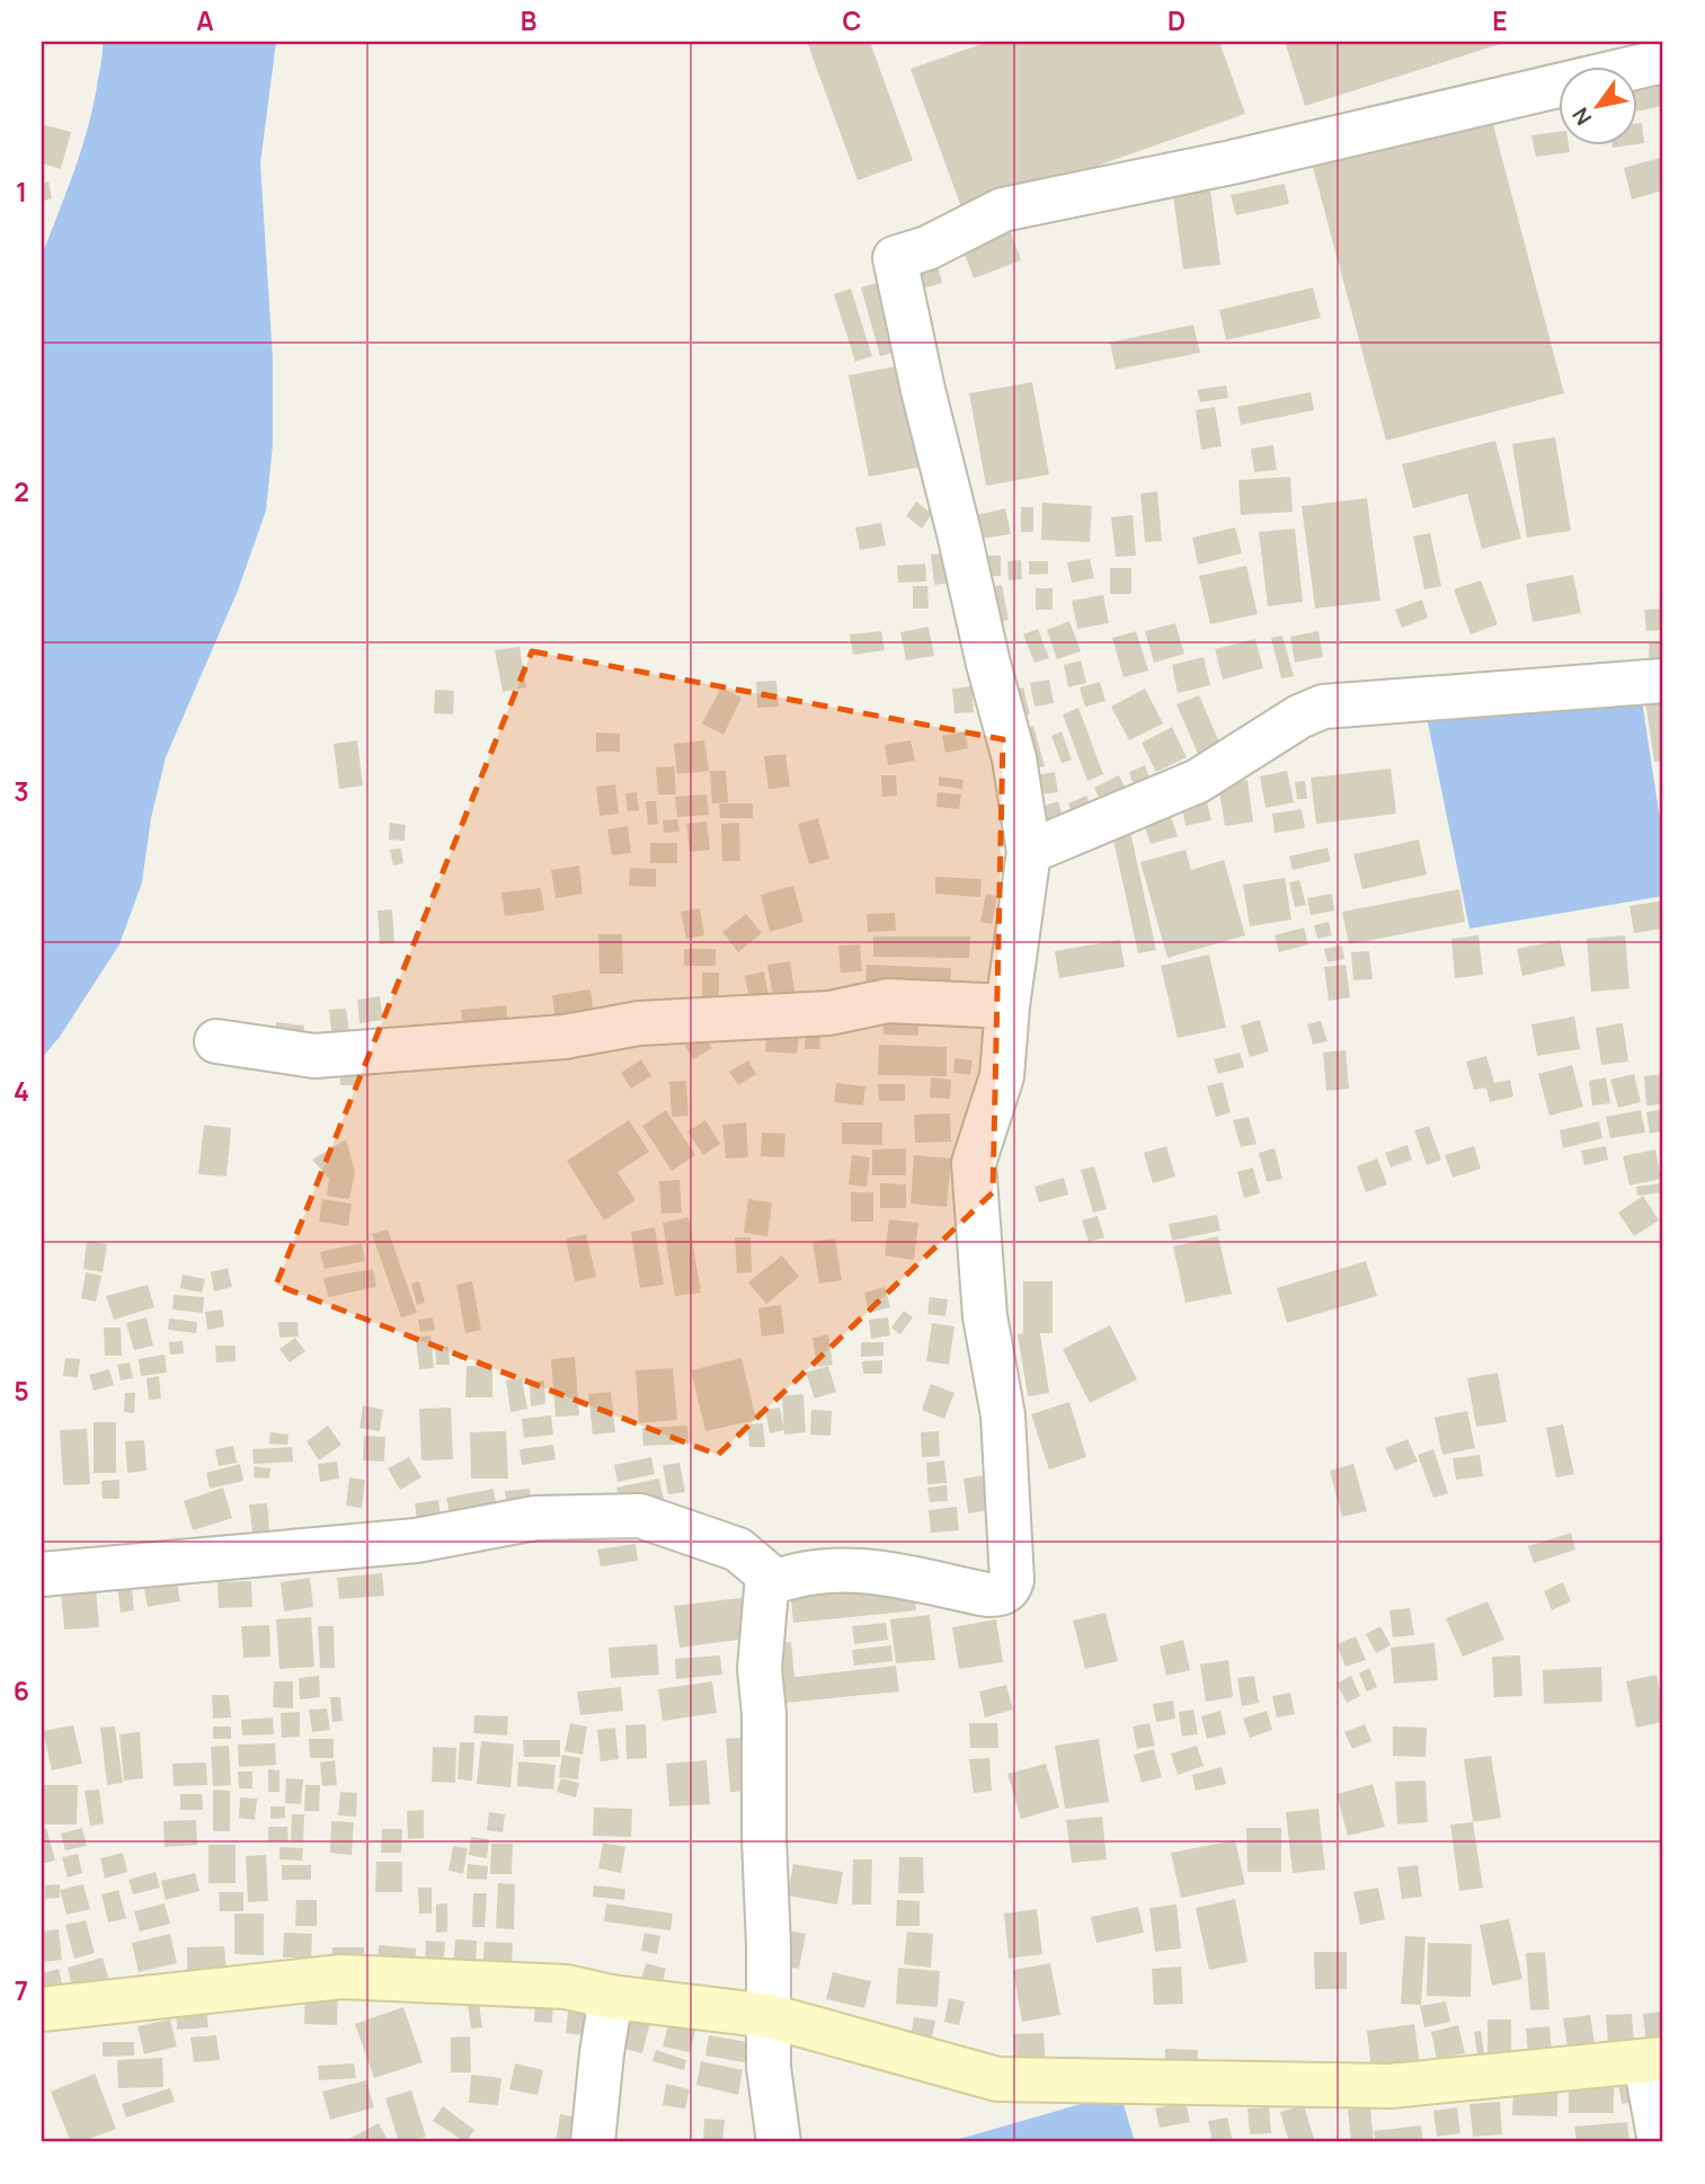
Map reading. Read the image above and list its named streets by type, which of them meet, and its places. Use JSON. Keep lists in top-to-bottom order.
{
  "north": "bottom left",
  "grid": {
    "columns": [
      "A",
      "B",
      "C",
      "D",
      "E"
    ],
    "rows": [
      "1",
      "2",
      "3",
      "4",
      "5",
      "6",
      "7"
    ]
  }
}
